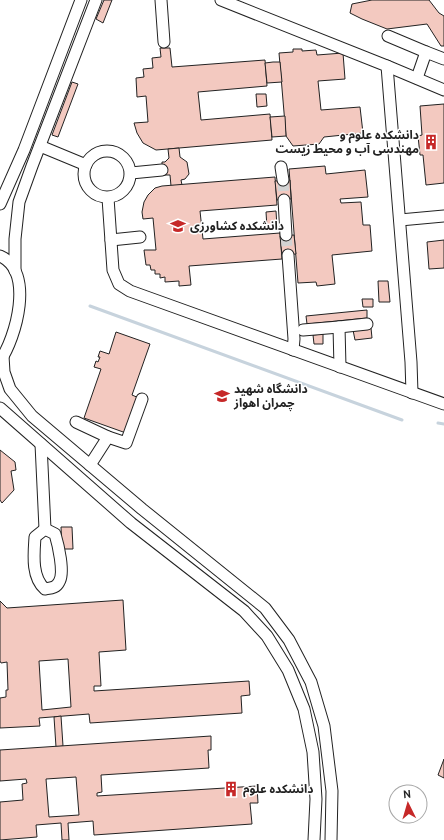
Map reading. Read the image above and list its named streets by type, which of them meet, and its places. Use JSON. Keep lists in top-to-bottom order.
{
  "places": {
    "building": ["دانشکده علوم و مهندسی آب و محیط زیست", "دانشکده علوم"],
    "school or university": ["دانشکده کشاورزی", "دانشگاه شهید چمران اهواز"]
  },
  "north": "top"
}
